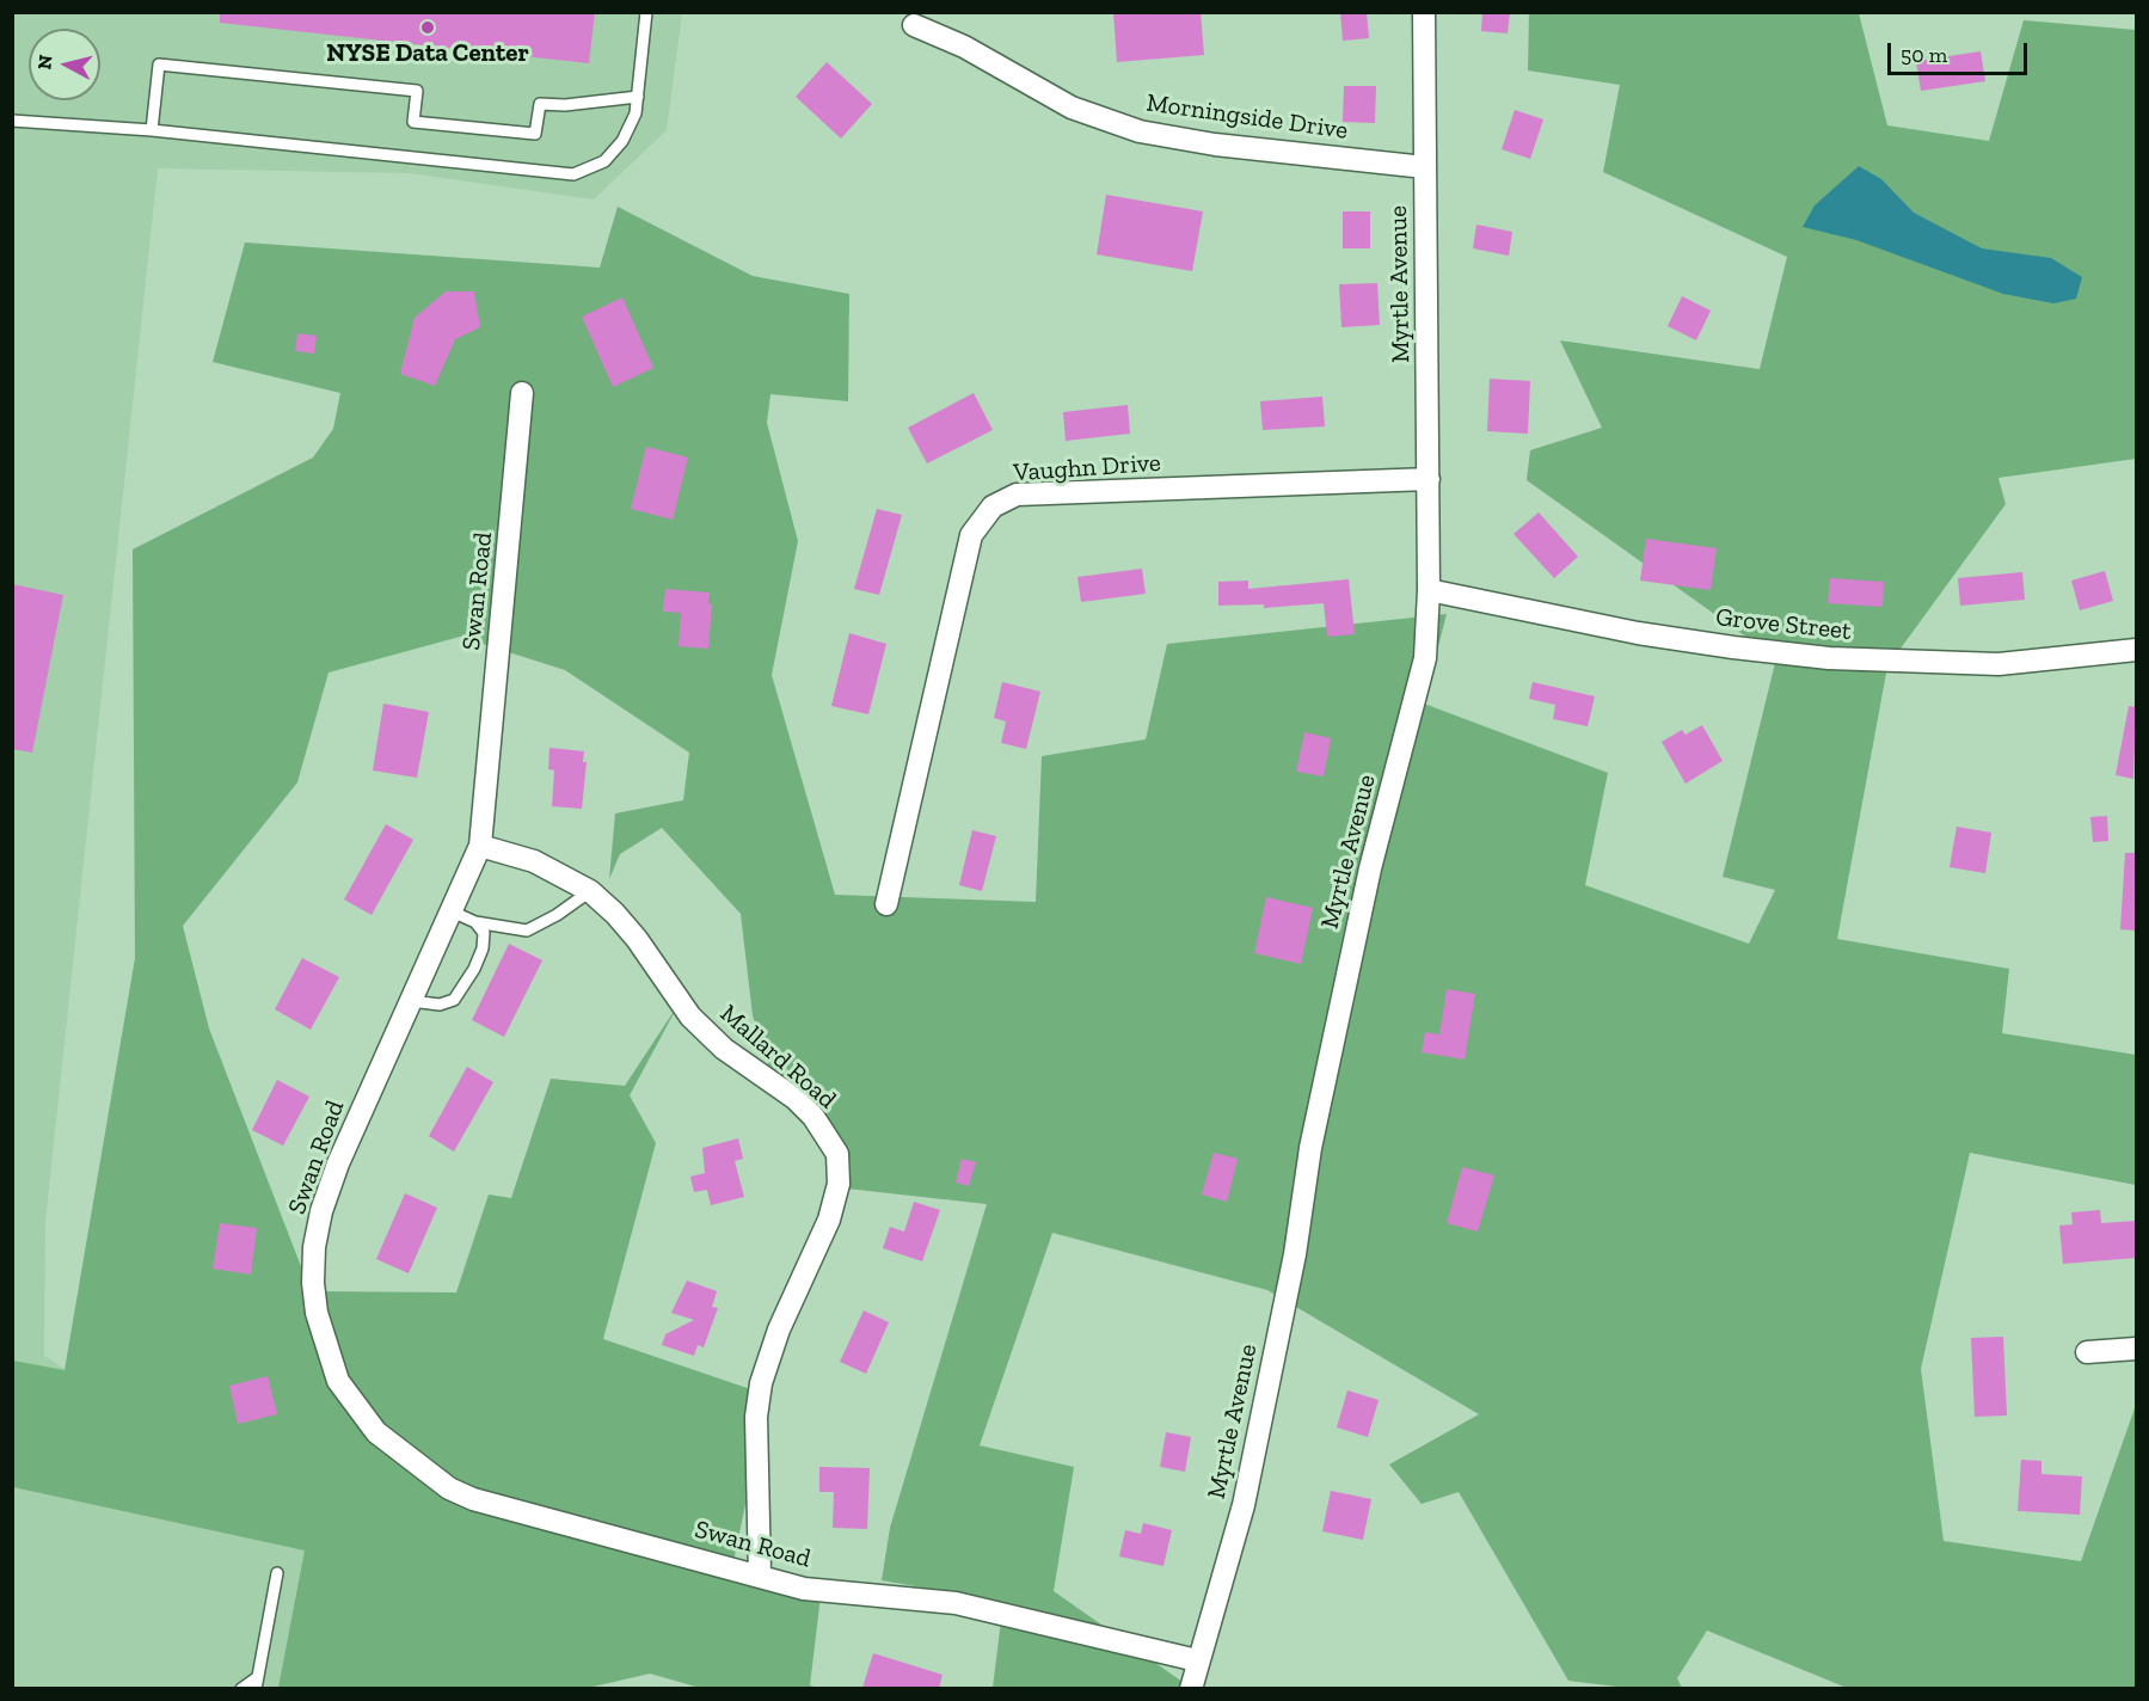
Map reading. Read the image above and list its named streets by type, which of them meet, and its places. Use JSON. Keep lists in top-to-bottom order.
{
  "streets": {
    "street": [
      "Morningside Drive",
      "Myrtle Avenue",
      "Vaughn Drive",
      "Swan Road",
      "Grove Street",
      "Mallard Road"
    ]
  },
  "crossings": [
    ["Morningside Drive", "Myrtle Avenue"],
    ["Myrtle Avenue", "Vaughn Drive"],
    ["Myrtle Avenue", "Swan Road"],
    ["Myrtle Avenue", "Grove Street"],
    ["Swan Road", "Mallard Road"]
  ],
  "places": ["NYSE Data Center"],
  "scale_bar": "50 m",
  "north": "left"
}
